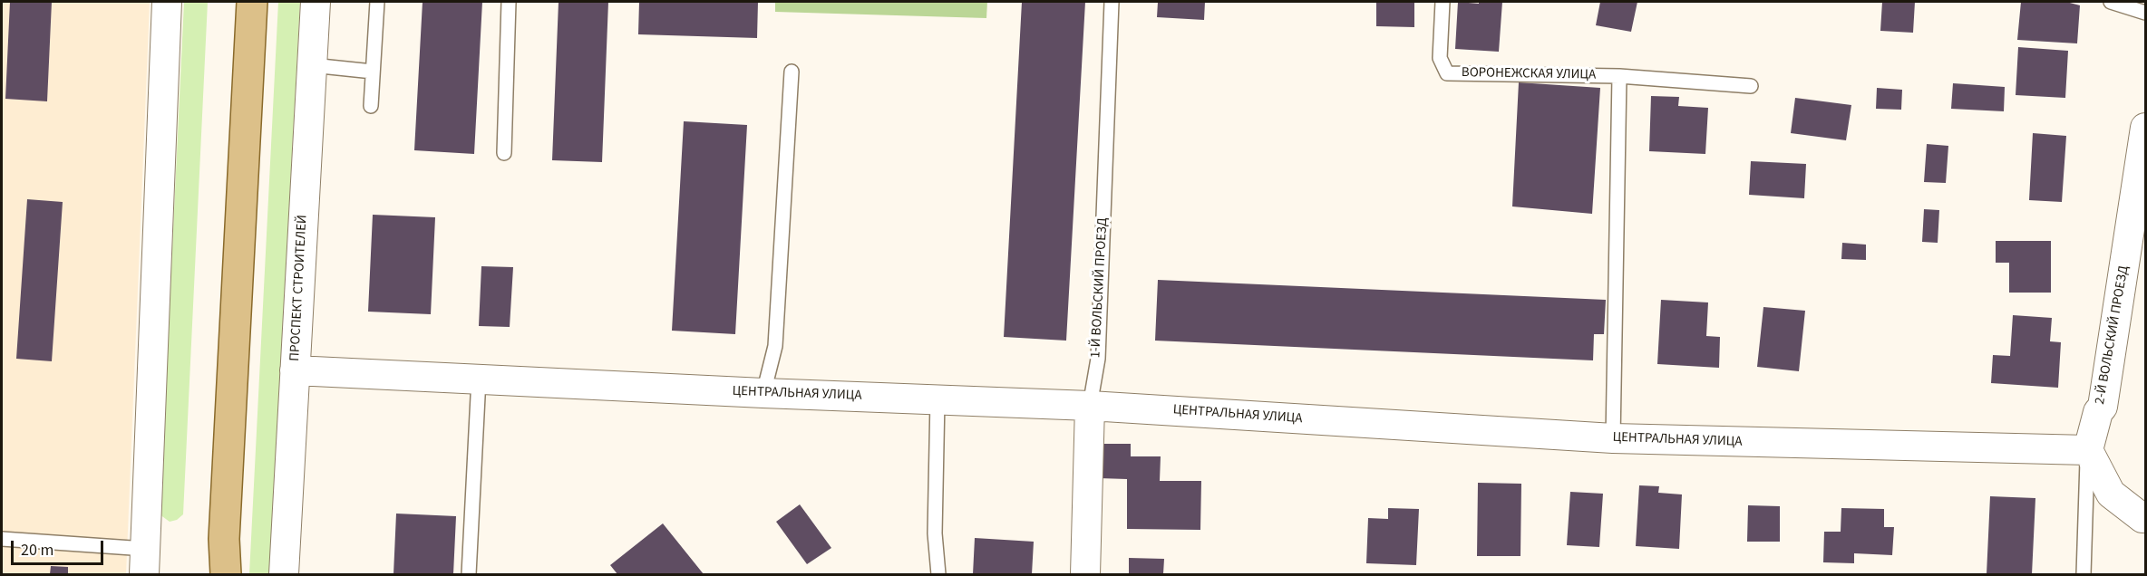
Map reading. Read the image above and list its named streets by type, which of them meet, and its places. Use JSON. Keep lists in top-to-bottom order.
{
  "streets": {
    "street": [
      "ПРОСПЕКТ СТРОИТЕЛЕЙ",
      "1-Й ВОЛЬСКИЙ ПРОЕЗД",
      "2-Й ВОЛЬСКИЙ ПРОЕЗД",
      "ЦЕНТРАЛЬНАЯ УЛИЦА"
    ],
    "lane": ["ВОРОНЕЖСКАЯ УЛИЦА"]
  },
  "crossings": [
    ["ПРОСПЕКТ СТРОИТЕЛЕЙ", "ЦЕНТРАЛЬНАЯ УЛИЦА"],
    ["1-Й ВОЛЬСКИЙ ПРОЕЗД", "ЦЕНТРАЛЬНАЯ УЛИЦА"],
    ["2-Й ВОЛЬСКИЙ ПРОЕЗД", "ЦЕНТРАЛЬНАЯ УЛИЦА"]
  ],
  "scale_bar": "20 m"
}
